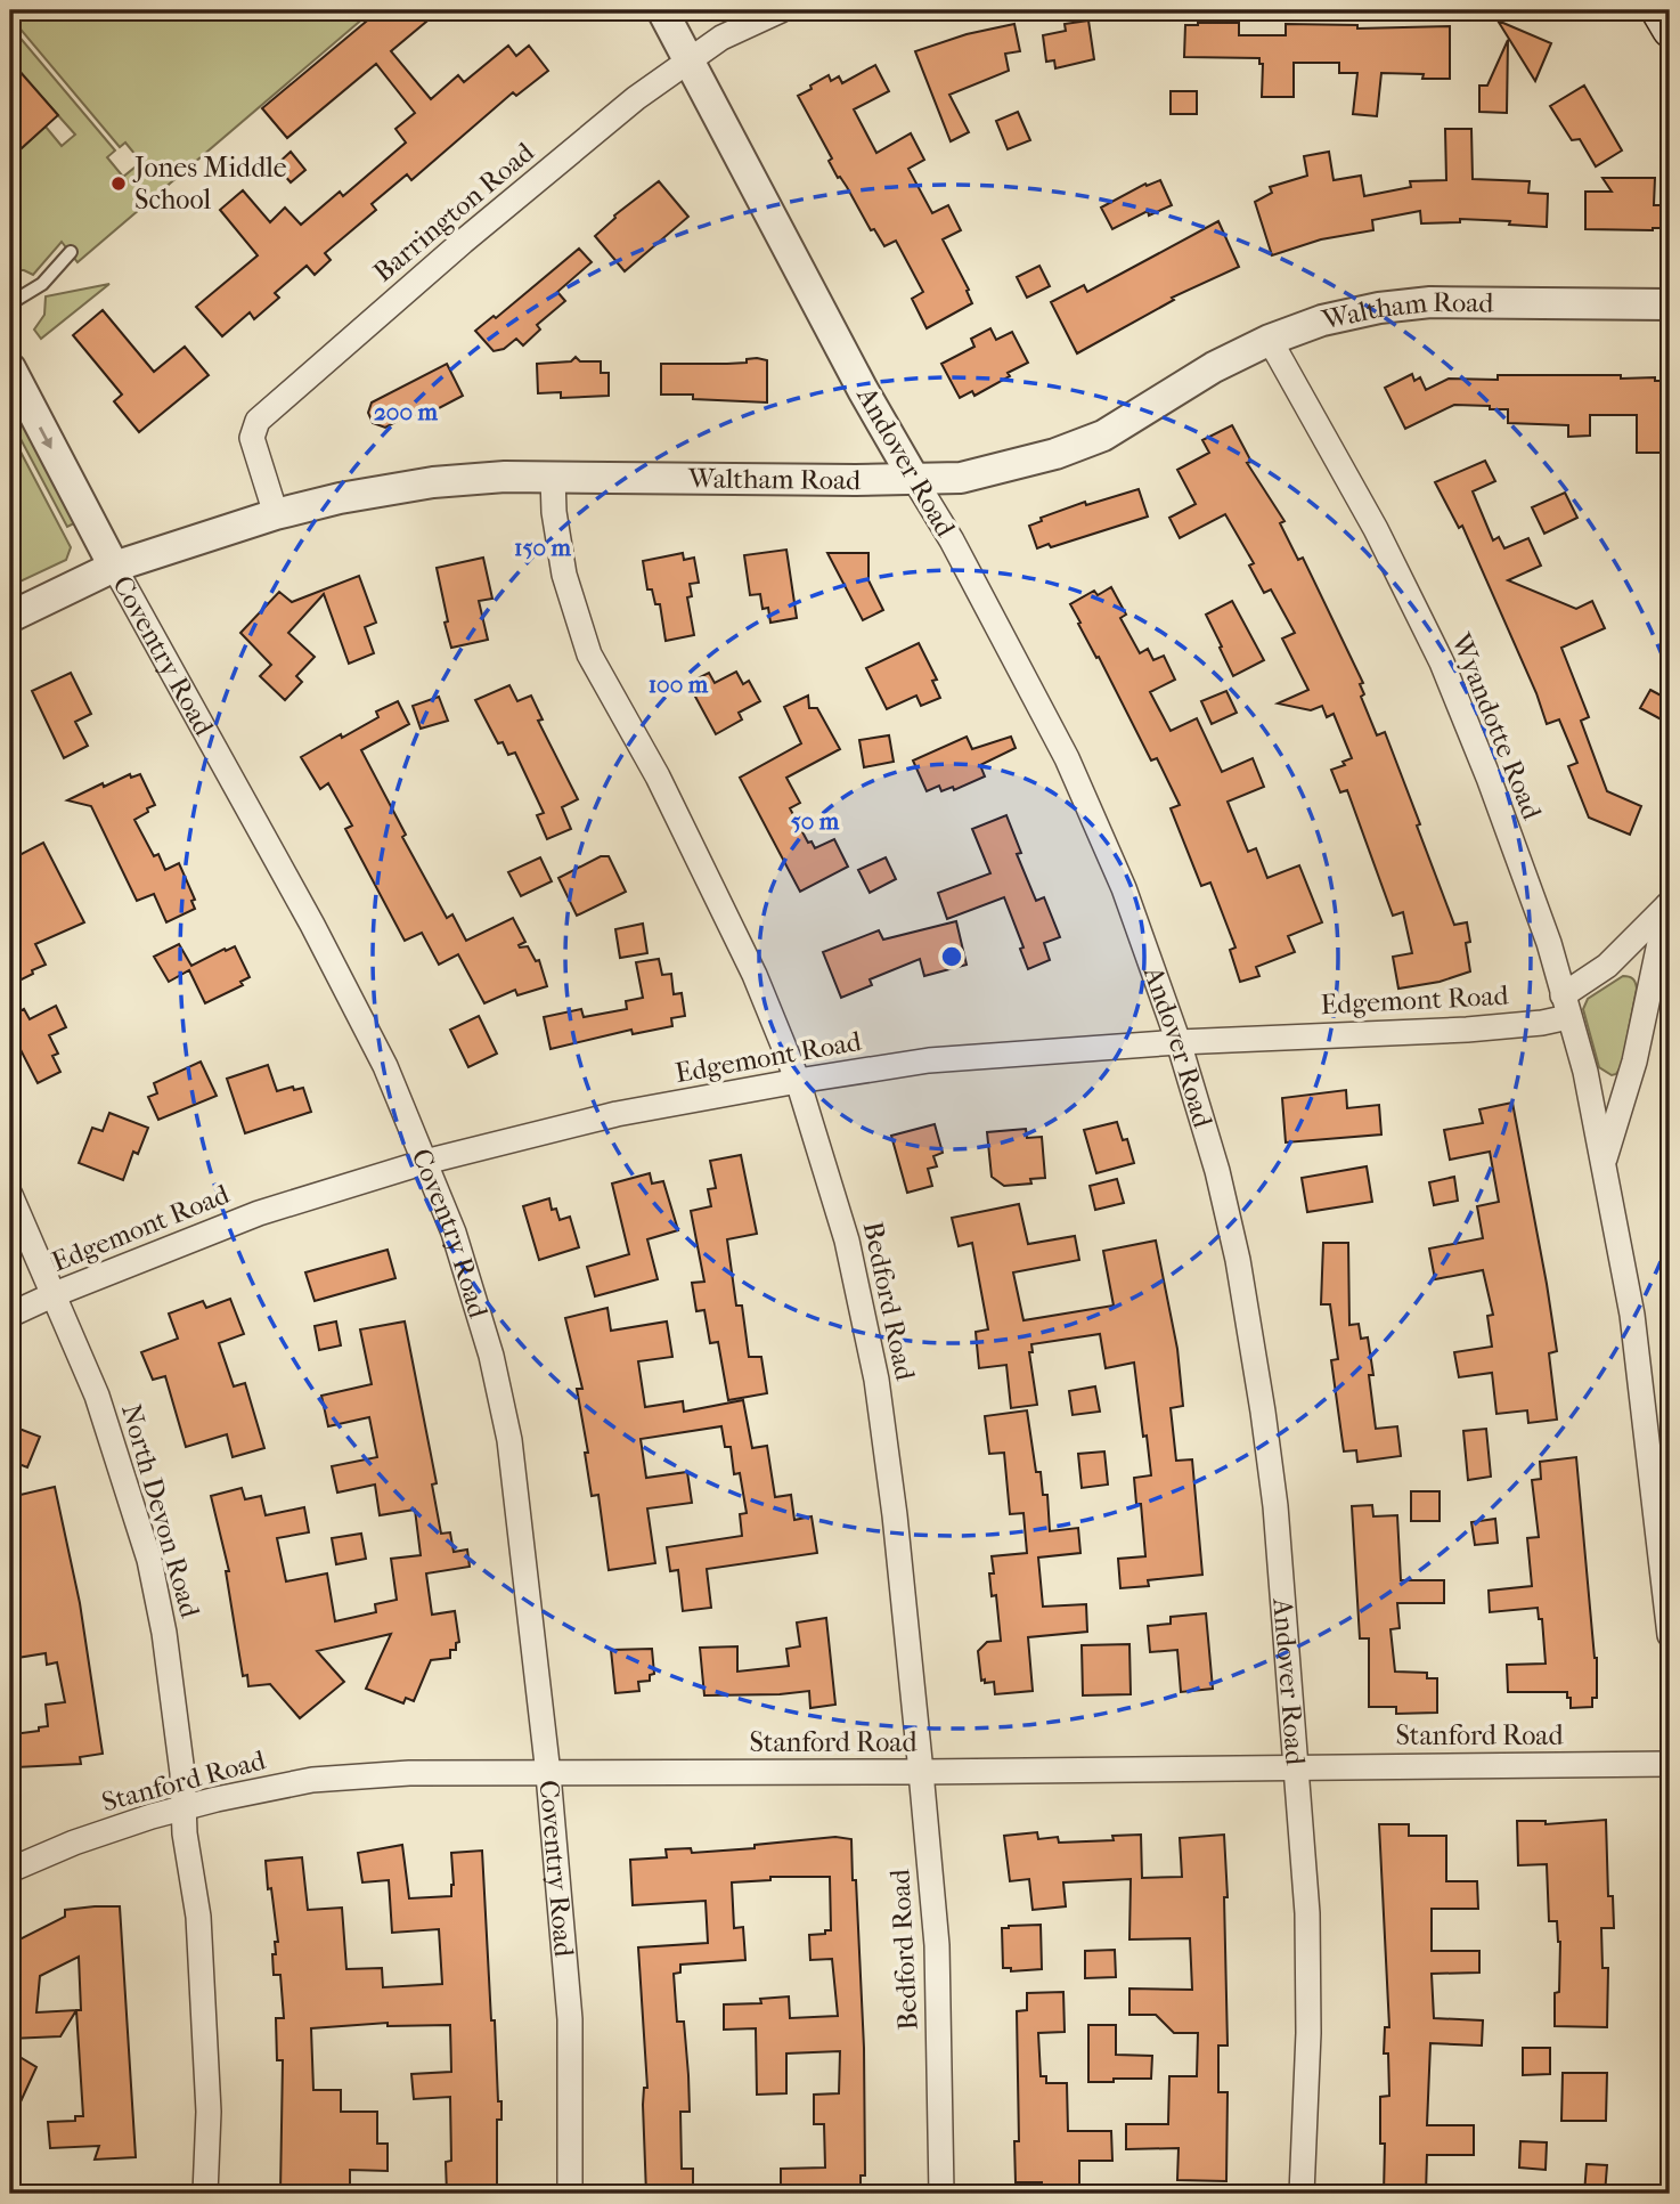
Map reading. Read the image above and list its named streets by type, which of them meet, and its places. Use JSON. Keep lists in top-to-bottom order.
{
  "streets": {
    "street": [
      "Barrington Road",
      "Waltham Road",
      "Andover Road",
      "Coventry Road",
      "Wyandotte Road",
      "Edgemont Road",
      "Bedford Road",
      "North Devon Road",
      "Stanford Road"
    ]
  },
  "crossings": [
    ["Barrington Road", "Waltham Road"],
    ["Barrington Road", "Andover Road"],
    ["Waltham Road", "Andover Road"],
    ["Waltham Road", "Coventry Road"],
    ["Waltham Road", "Wyandotte Road"],
    ["Waltham Road", "Bedford Road"],
    ["Andover Road", "Edgemont Road"],
    ["Andover Road", "Stanford Road"],
    ["Coventry Road", "Edgemont Road"],
    ["Coventry Road", "Stanford Road"],
    ["Wyandotte Road", "Edgemont Road"],
    ["Edgemont Road", "Bedford Road"],
    ["Edgemont Road", "North Devon Road"],
    ["Bedford Road", "Stanford Road"],
    ["North Devon Road", "Stanford Road"]
  ],
  "places": ["Jones Middle School"],
  "rings": [
    "200 m",
    "150 m",
    "100 m",
    "50 m"
  ]
}
